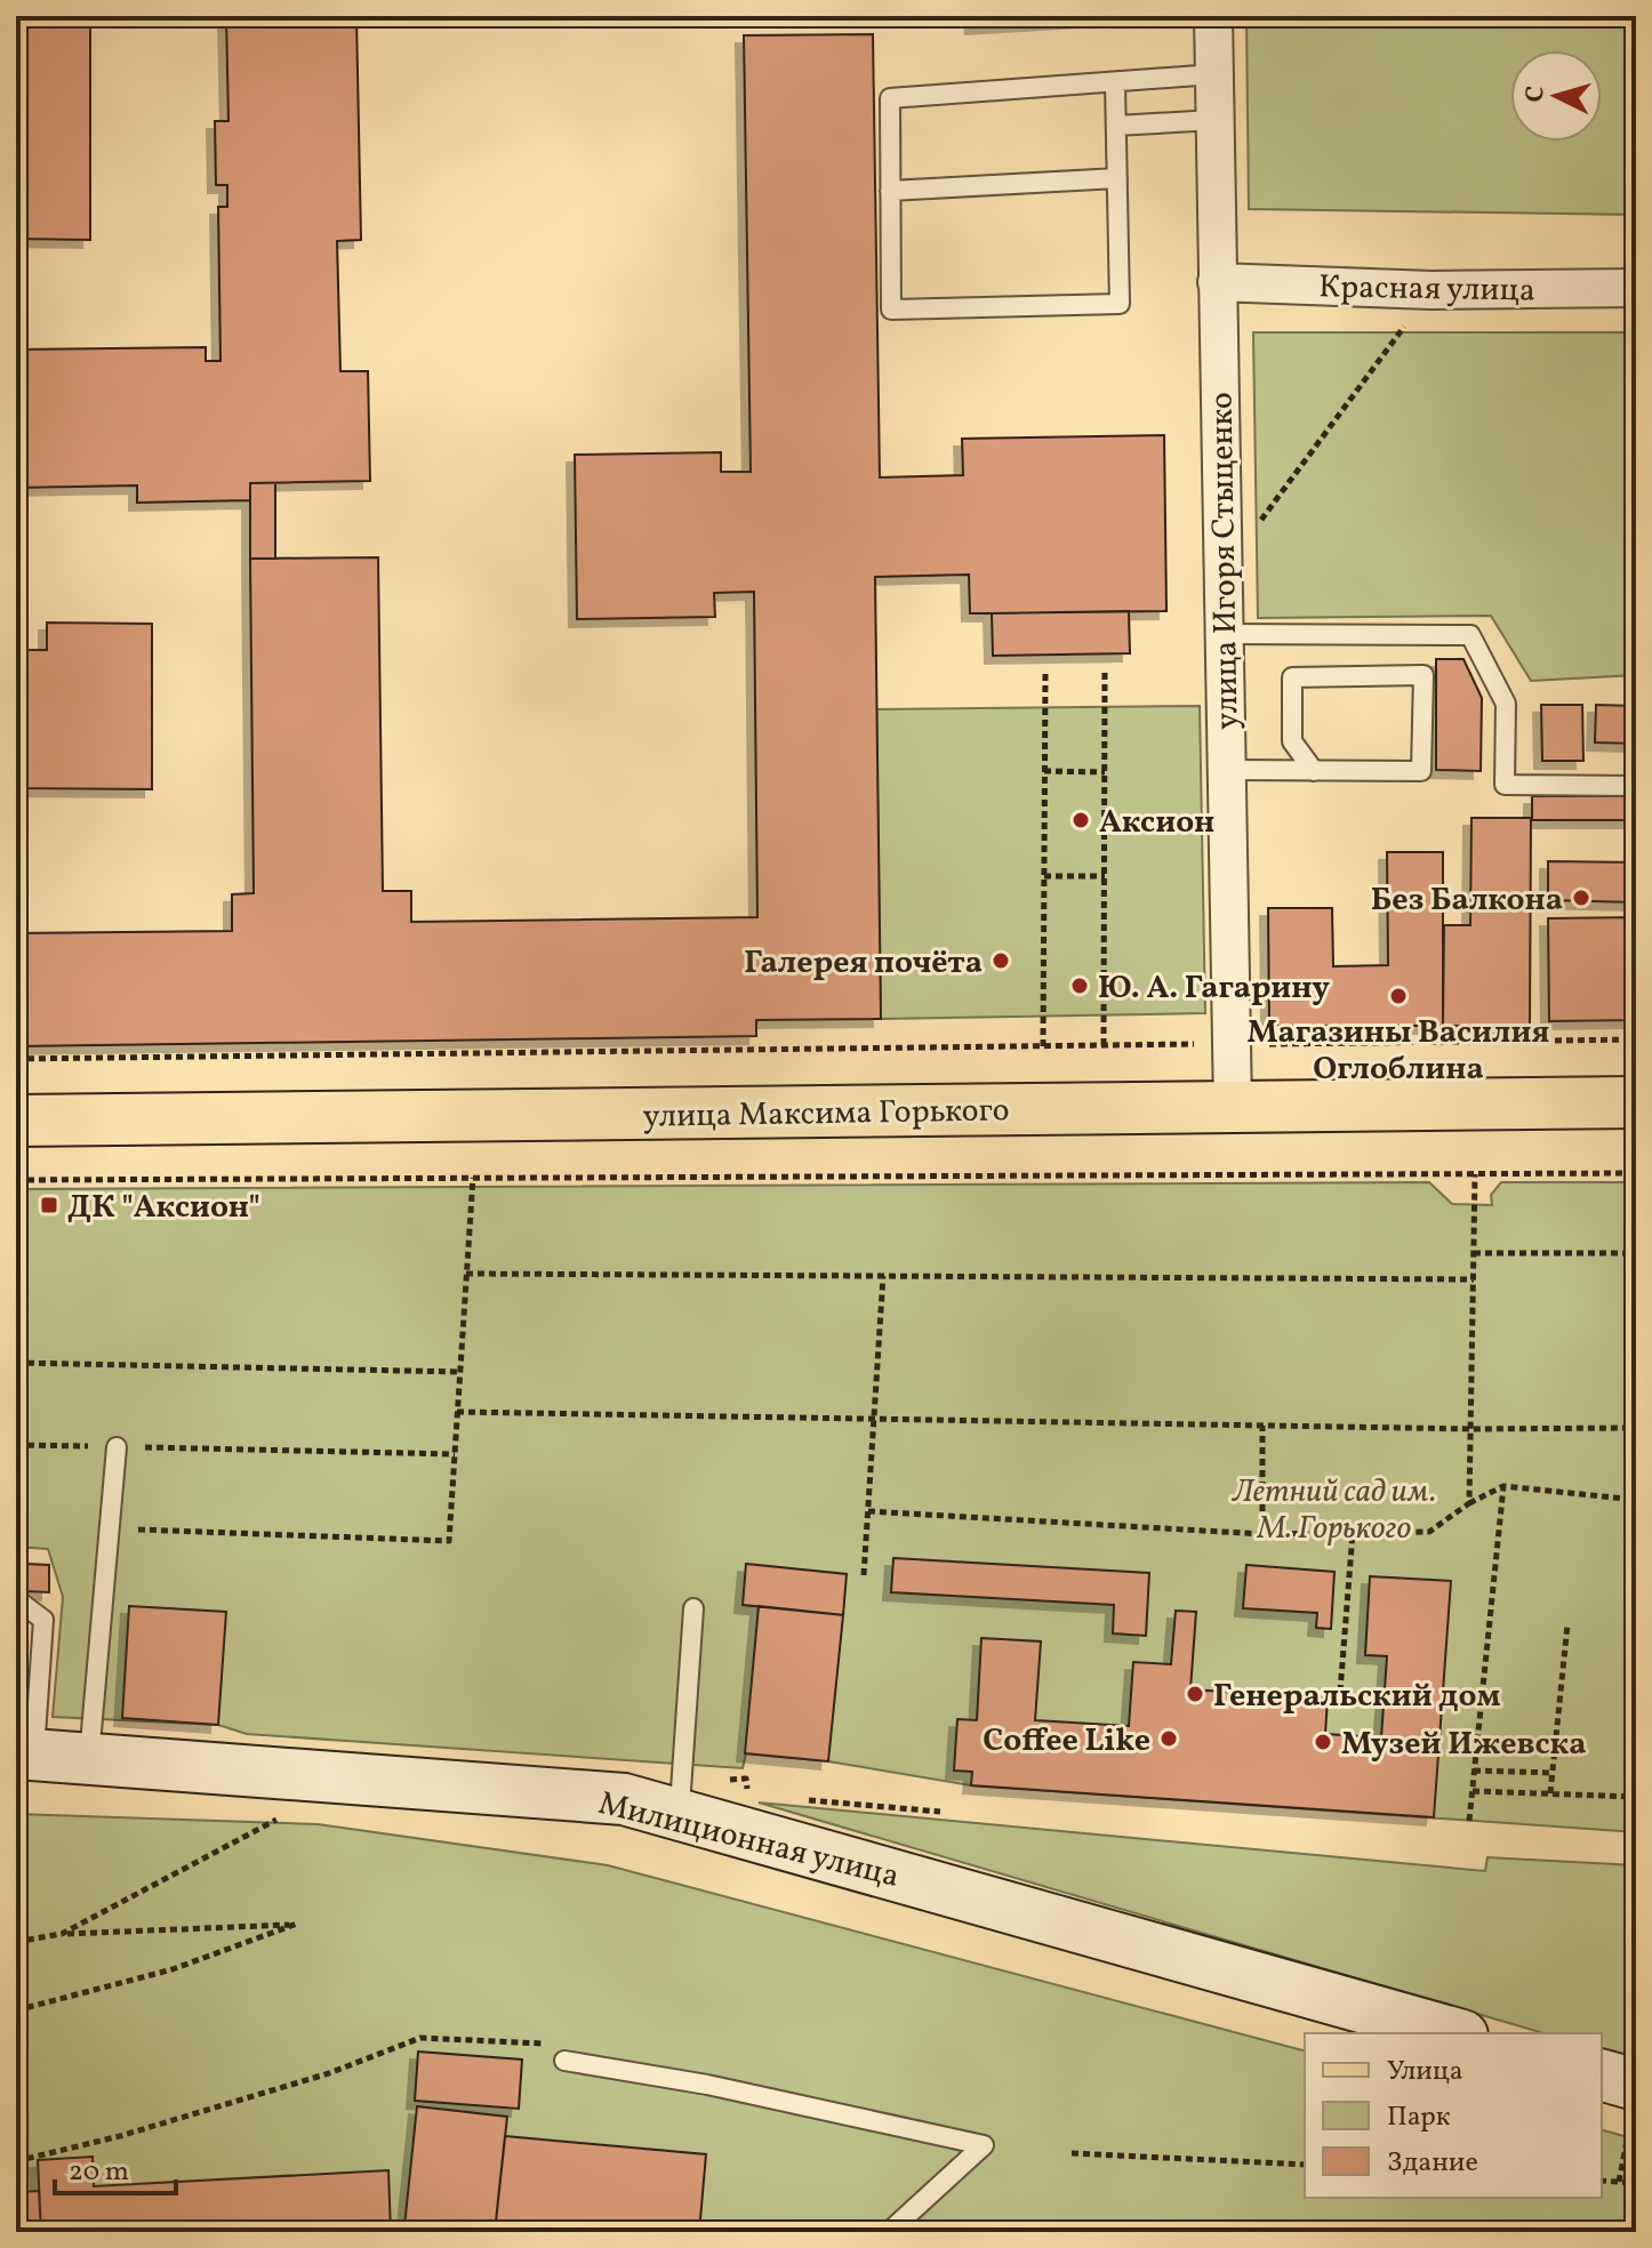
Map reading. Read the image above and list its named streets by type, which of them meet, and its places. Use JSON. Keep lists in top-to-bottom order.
{
  "streets": {
    "main road": ["улица Максима Горького"],
    "street": ["Красная улица", "улица Игоря Стыценко", "Милиционная улица"]
  },
  "crossings": [
    ["Красная улица", "улица Игоря Стыценко"],
    ["улица Игоря Стыценко", "улица Максима Горького"]
  ],
  "parks": ["Летний сад им. М. Горького"],
  "places": {
    "other": [
      "Аксион",
      "Без Балкона",
      "Галерея почёта",
      "Ю. А. Гагарину",
      "Магазины Василия Оглоблина",
      "Генеральский дом",
      "Coffee Like",
      "Музей Ижевска"
    ],
    "transit": ["ДК \"Аксион\""]
  },
  "legend": ["Улица", "Парк", "Здание"],
  "scale_bar": "20 m",
  "north": "left"
}
